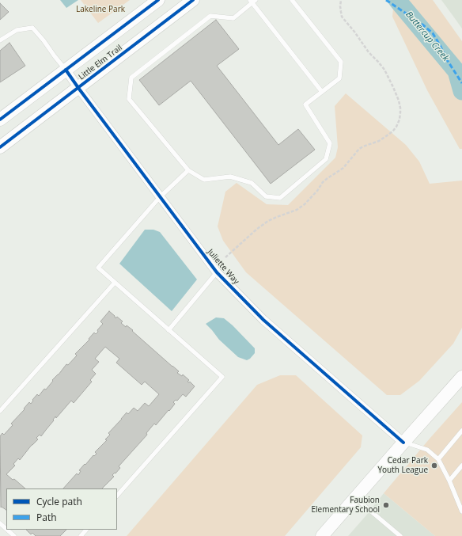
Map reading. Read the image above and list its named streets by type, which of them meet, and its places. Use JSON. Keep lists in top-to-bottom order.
{
  "streets": {
    "street": ["Little Elm Trail", "Juliette Way"]
  },
  "crossings": [
    ["Little Elm Trail", "Juliette Way"]
  ],
  "water": ["Buttercup Creek"],
  "parks": ["Lakeline Park"],
  "places": ["Cedar Park Youth League", "Faubion Elementary School"],
  "legend": ["Cycle path", "Path"]
}
